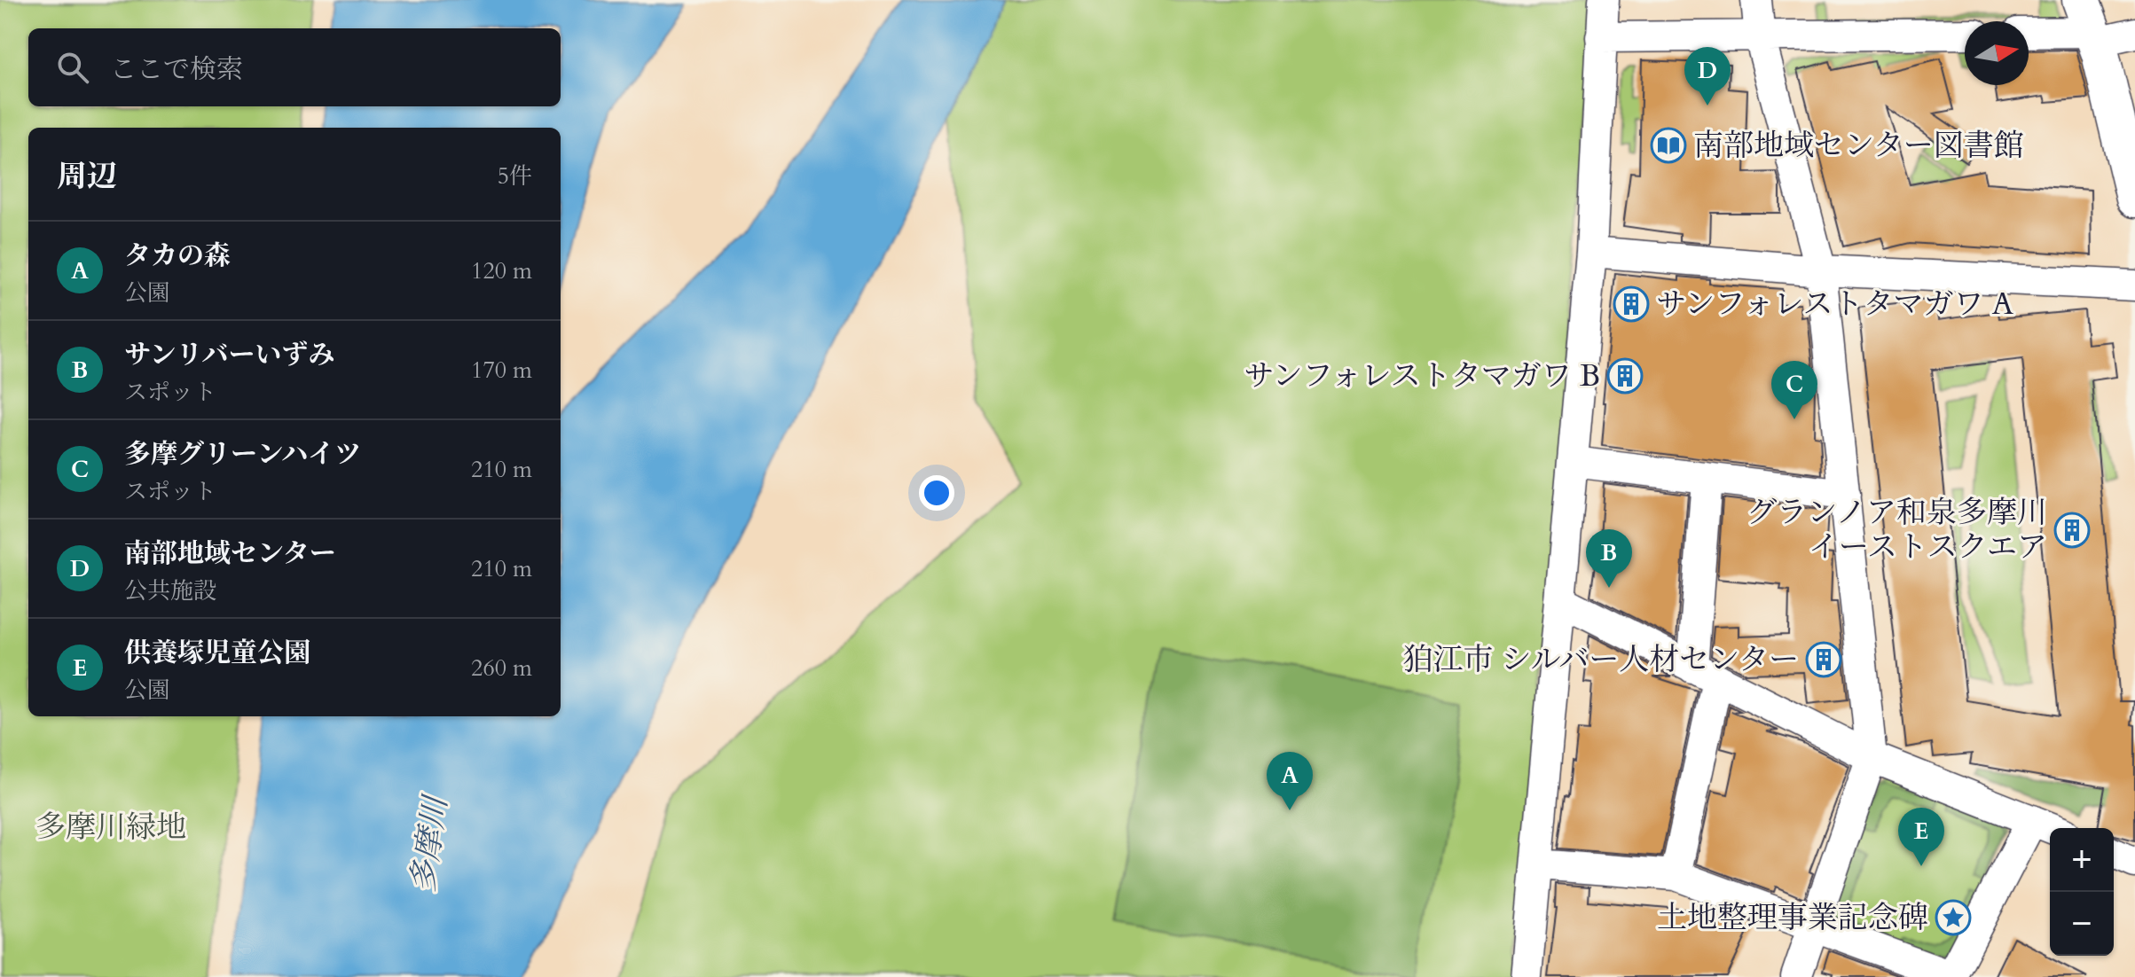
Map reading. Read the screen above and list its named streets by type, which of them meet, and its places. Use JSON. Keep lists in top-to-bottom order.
{
  "water": ["多摩川"],
  "parks": ["多摩川緑地"],
  "places": {
    "library": ["南部地域センター図書館"],
    "building": [
      "サンフォレストタマガワ A",
      "サンフォレストタマガワ B",
      "グランノア和泉多摩川 イーストスクエア",
      "狛江市 シルバー人材センター"
    ],
    "place": ["土地整理事業記念碑"]
  },
  "north": "right",
  "page": {
    "search": "ここで検索",
    "pins": [
      "D",
      "C",
      "B",
      "A",
      "E"
    ],
    "heading": ["周辺", "5件"],
    "list": [
      {
        "mark": "A",
        "name": "タカの森",
        "note": "公園",
        "value": "120 m"
      },
      {
        "mark": "B",
        "name": "サンリバーいずみ",
        "note": "スポット",
        "value": "170 m"
      },
      {
        "mark": "C",
        "name": "多摩グリーンハイツ",
        "note": "スポット",
        "value": "210 m"
      },
      {
        "mark": "D",
        "name": "南部地域センター",
        "note": "公共施設",
        "value": "210 m"
      },
      {
        "mark": "E",
        "name": "供養塚児童公園",
        "note": "公園",
        "value": "260 m"
      }
    ],
    "map_buttons": ["+", "−"]
  }
}
